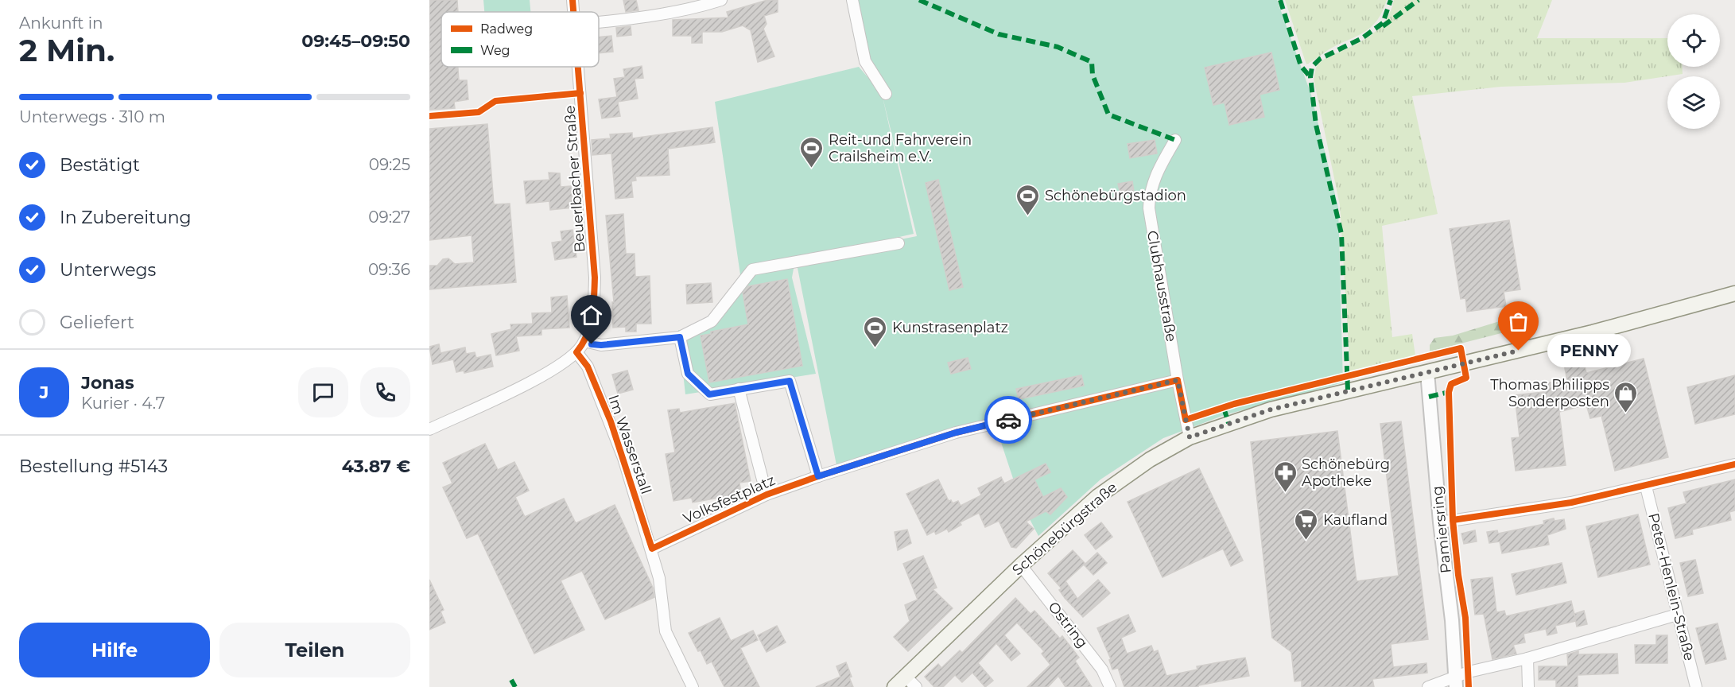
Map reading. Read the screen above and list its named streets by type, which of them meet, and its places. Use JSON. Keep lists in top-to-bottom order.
{
  "streets": {
    "main road": ["Schönebürgstraße"],
    "street": [
      "Beuerlbacher Straße",
      "Clubhausstraße",
      "Im Wasserstall",
      "Volksfestplatz",
      "Pamiersring",
      "Peter-Henlein-Straße",
      "Ostring"
    ]
  },
  "crossings": [
    ["Beuerlbacher Straße", "Im Wasserstall"],
    ["Clubhausstraße", "Volksfestplatz"],
    ["Clubhausstraße", "Schönebürgstraße"],
    ["Im Wasserstall", "Volksfestplatz"],
    ["Schönebürgstraße", "Pamiersring"],
    ["Schönebürgstraße", "Ostring"]
  ],
  "places": {
    "sports": ["Reit-und Fahrverein Crailsheim e.V.", "Schönebürgstadion", "Kunstrasenplatz"],
    "other": ["PENNY"],
    "shop": ["Thomas Philipps Sonderposten"],
    "pharmacy": ["Schönebürg Apotheke"],
    "supermarket": ["Kaufland"]
  },
  "legend": ["Radweg", "Weg"],
  "page": {
    "heading": ["2 Min.", "Ankunft in", "09:45–09:50"],
    "panel": [
      "Jonas",
      "Kurier · 4.7",
      "Bestellung #5143",
      "43.87 €"
    ],
    "bar": "Unterwegs · 310 m",
    "list": [
      ["Bestätigt", "09:25"],
      ["In Zubereitung", "09:27"],
      ["Unterwegs", "09:36"],
      "Geliefert"
    ],
    "bubble": "PENNY",
    "round": "J",
    "buttons": ["Hilfe", "Teilen"]
  }
}
